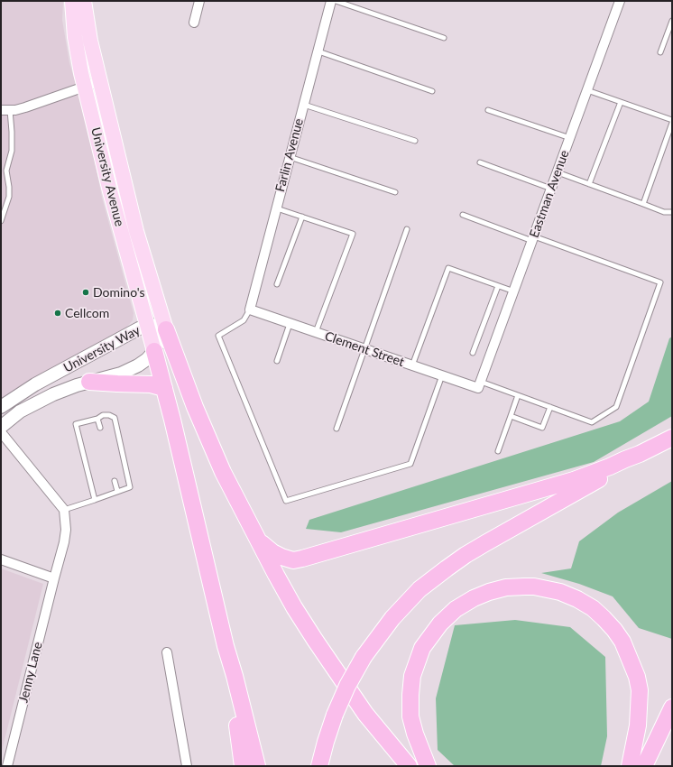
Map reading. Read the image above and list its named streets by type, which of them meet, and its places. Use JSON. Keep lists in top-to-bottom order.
{
  "streets": {
    "main road": ["University Avenue", "University Way"],
    "street": [
      "Farlin Avenue",
      "Eastman Avenue",
      "Clement Street",
      "Jenny Lane"
    ]
  },
  "crossings": [
    ["Farlin Avenue", "Clement Street"],
    ["University Avenue", "University Way"],
    ["Eastman Avenue", "Clement Street"]
  ],
  "places": ["Domino's", "Cellcom"]
}
